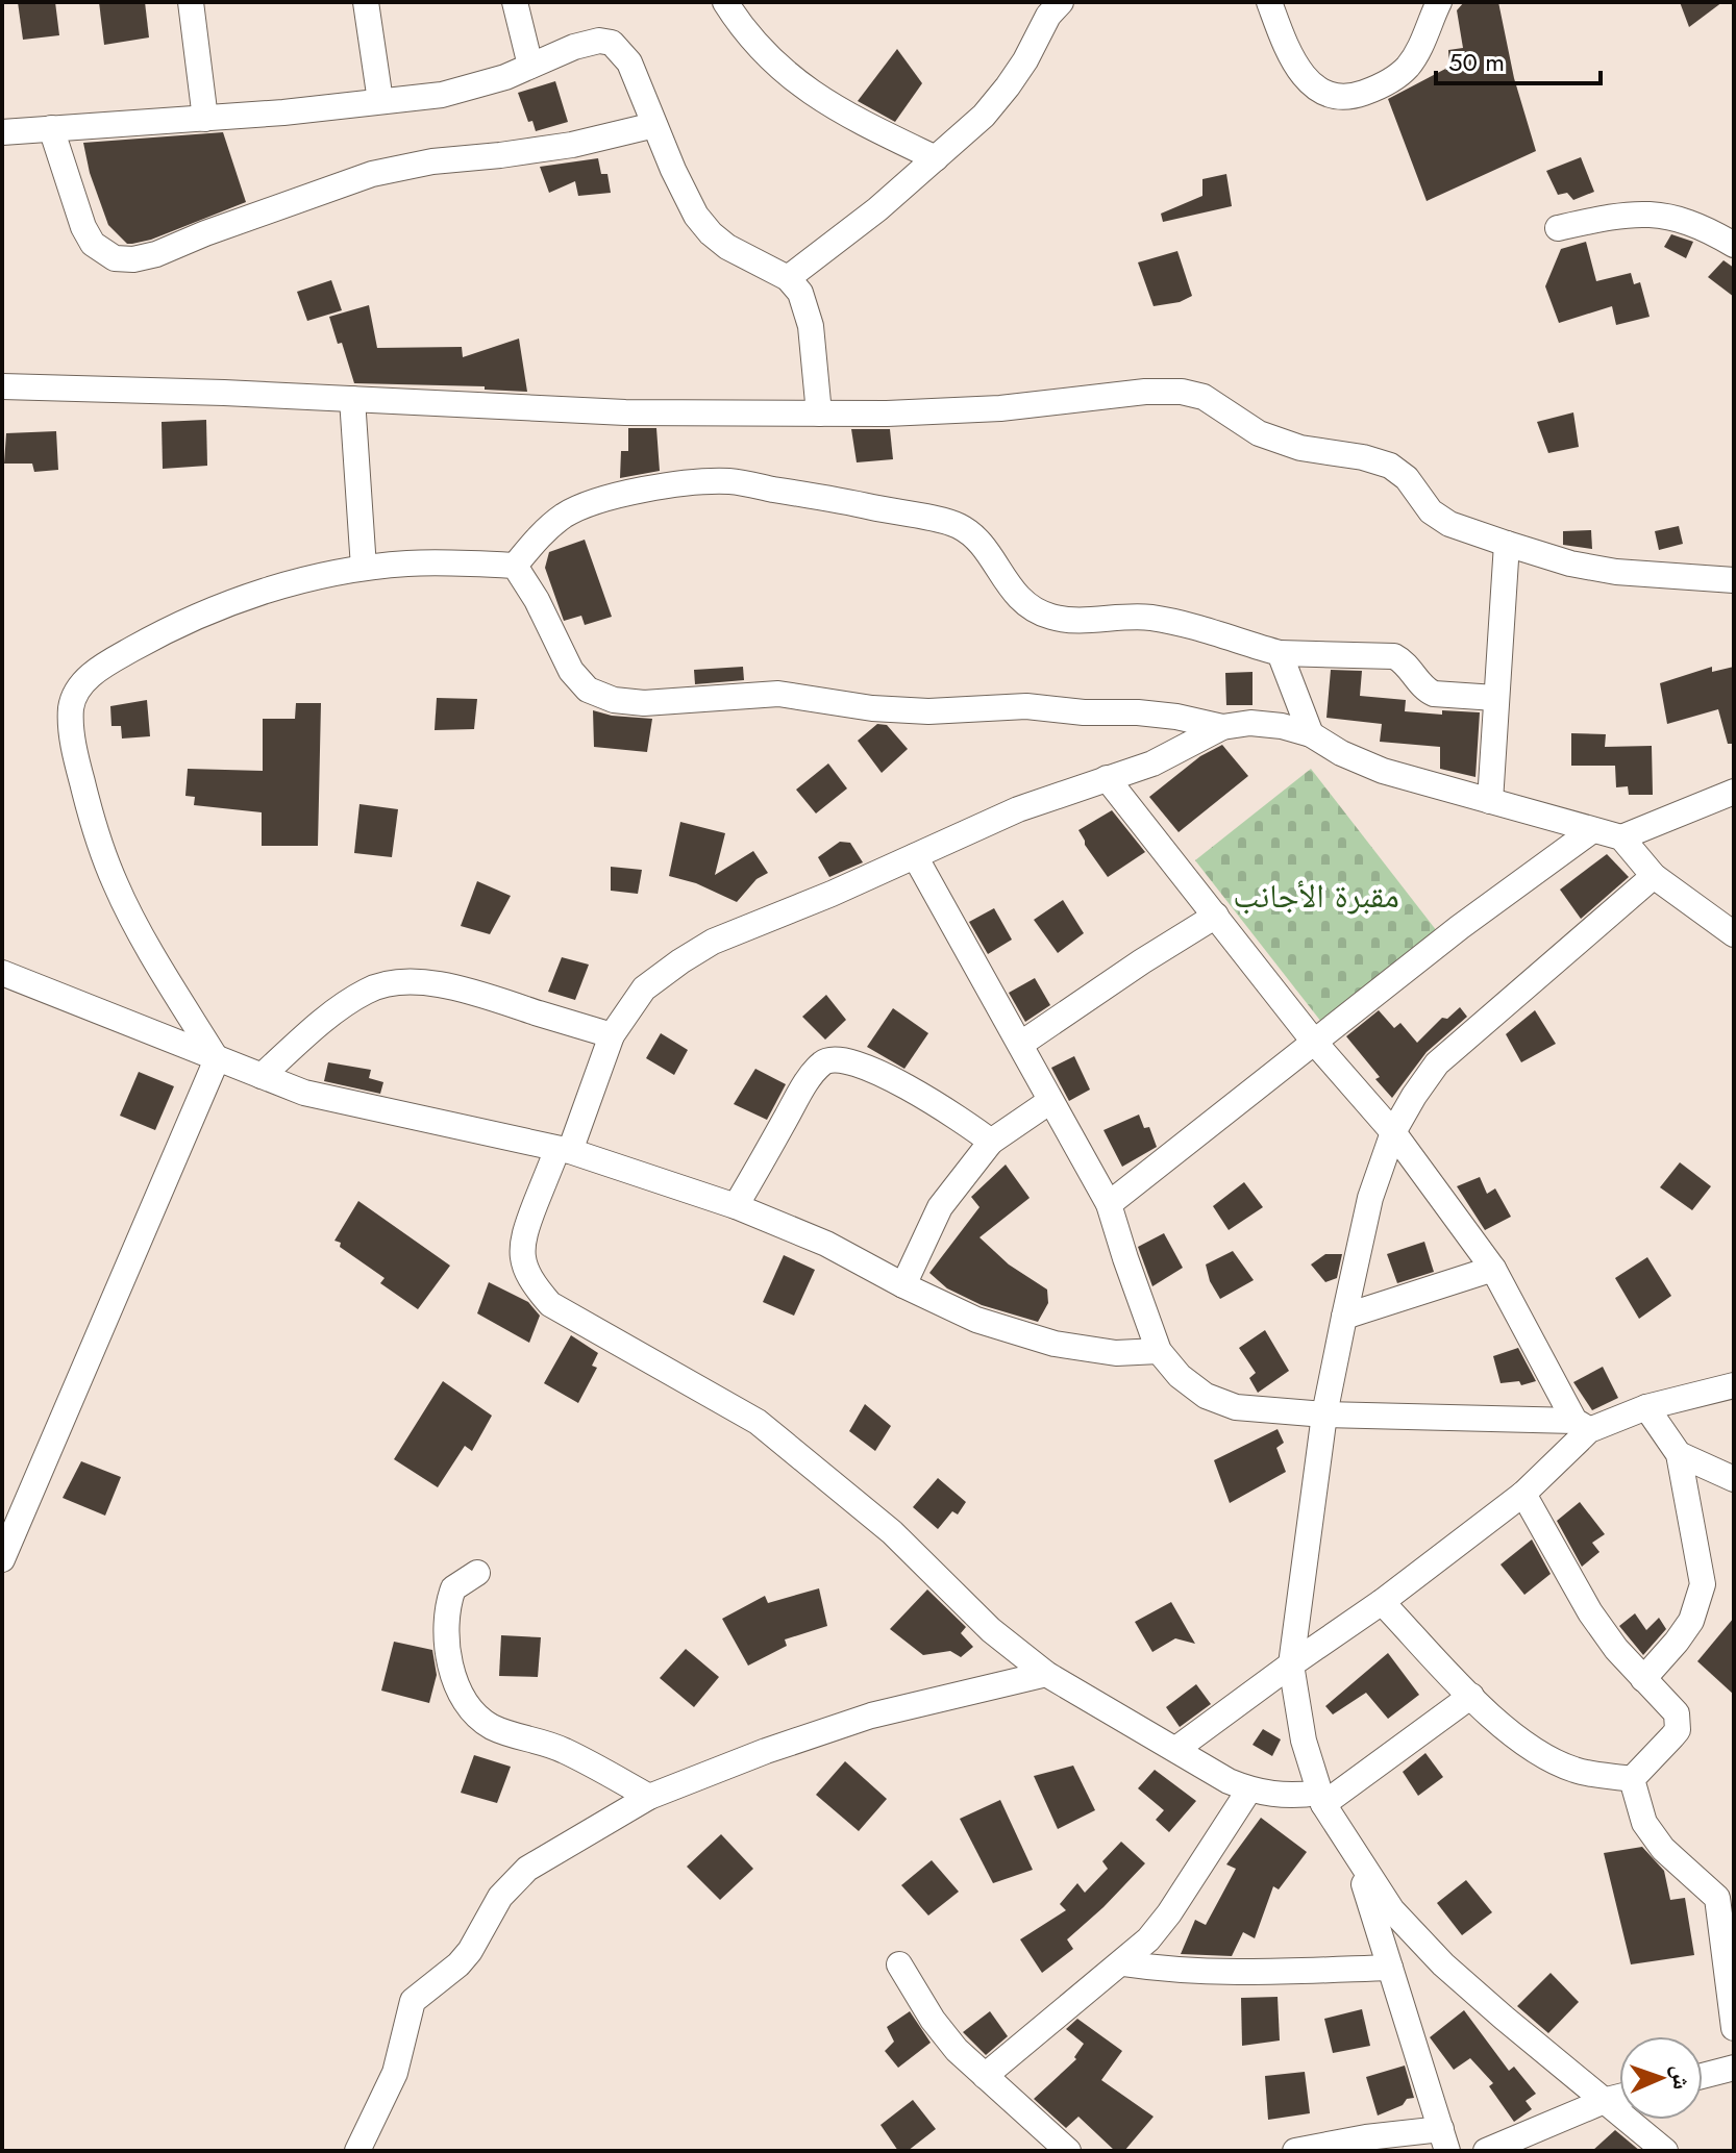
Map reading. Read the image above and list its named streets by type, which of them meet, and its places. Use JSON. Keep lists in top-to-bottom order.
{
  "parks": ["مقبرة الأجانب"],
  "scale_bar": "50 m",
  "north": "right"
}
